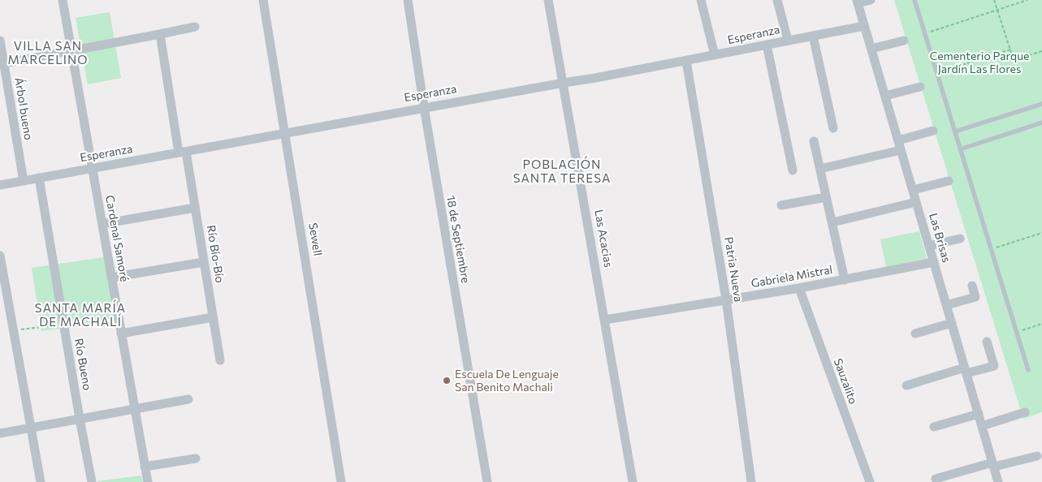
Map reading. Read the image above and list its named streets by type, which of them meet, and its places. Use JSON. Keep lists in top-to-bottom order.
{
  "streets": {
    "street": [
      "Esperanza",
      "Árbol bueno",
      "Las Brisas",
      "Cardenal Samoré",
      "Las Acacias",
      "Sewell",
      "18 de Septiembre",
      "Río Bío-Bío",
      "Patria Nueva",
      "Gabriela Mistral",
      "Río Bueno",
      "Sauzalito"
    ]
  },
  "crossings": [
    ["Esperanza", "Árbol bueno"],
    ["Esperanza", "Las Brisas"],
    ["Esperanza", "Cardenal Samoré"],
    ["Esperanza", "Las Acacias"],
    ["Esperanza", "Sewell"],
    ["Esperanza", "18 de Septiembre"],
    ["Esperanza", "Río Bío-Bío"],
    ["Esperanza", "Patria Nueva"],
    ["Esperanza", "Río Bueno"],
    ["Las Brisas", "Gabriela Mistral"],
    ["Las Acacias", "Gabriela Mistral"],
    ["Patria Nueva", "Gabriela Mistral"],
    ["Gabriela Mistral", "Sauzalito"]
  ],
  "districts": ["VILLA SAN MARCELINO", "POBLACIÓN SANTA TERESA", "SANTA MARÍA DE MACHALÍ"],
  "parks": ["Cementerio Parque Jardín Las Flores"],
  "places": ["Escuela De Lenguaje San Benito Machali"]
}
